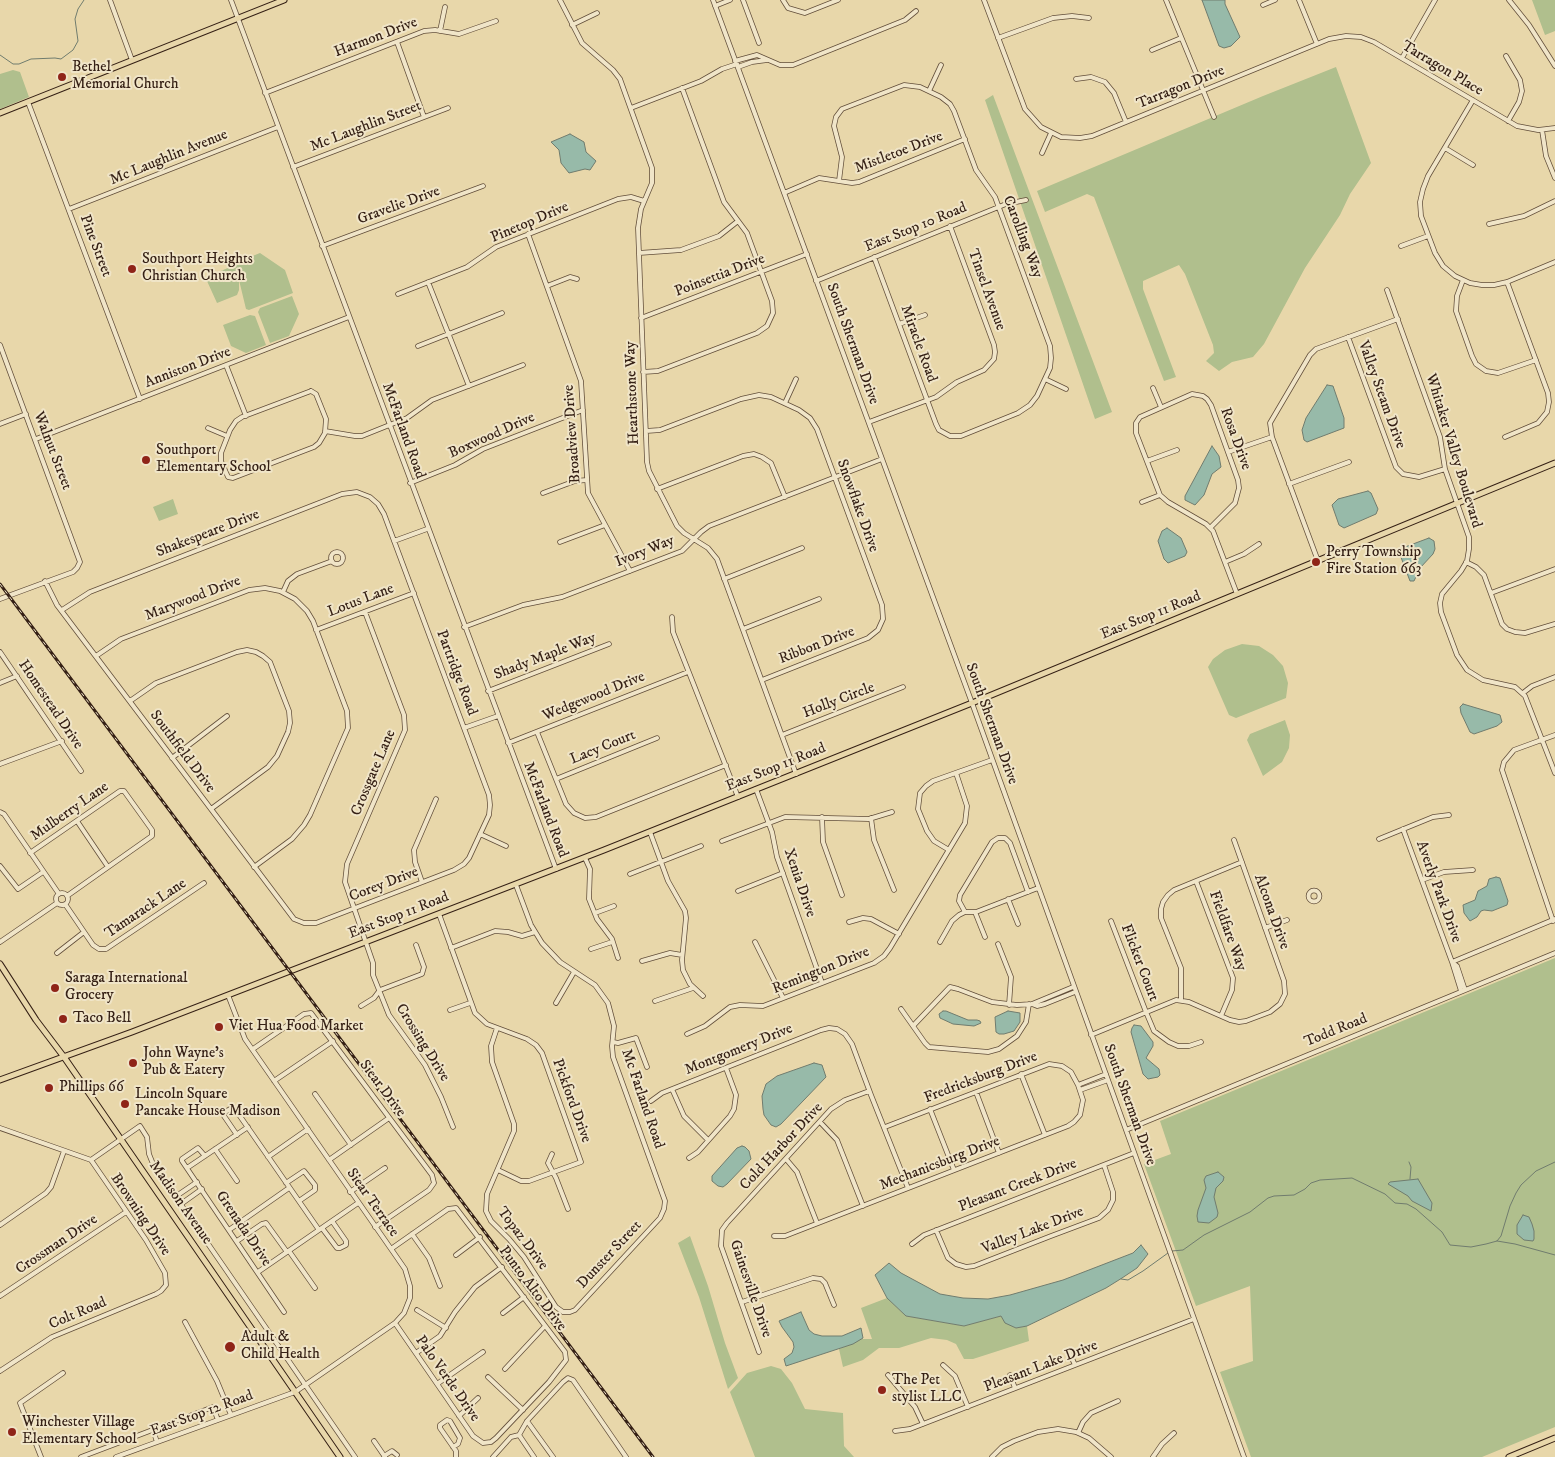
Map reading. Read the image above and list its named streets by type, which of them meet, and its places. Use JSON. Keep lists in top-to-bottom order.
{
  "streets": {
    "main road": ["East Stop 11 Road", "Madison Avenue"],
    "street": [
      "Harmon Drive",
      "Tarragon Place",
      "Tarragon Drive",
      "Mc Laughlin Street",
      "Mistletoe Drive",
      "Mc Laughlin Avenue",
      "Gravelie Drive",
      "Pinetop Drive",
      "East Stop 10 Road",
      "Carolling Way",
      "Pine Street",
      "Poinsettia Drive",
      "Tinsel Avenue",
      "South Sherman Drive",
      "Miracle Road",
      "Anniston Drive",
      "Hearthstone Way",
      "Valley Steam Drive",
      "McFarland Road",
      "Broadview Drive",
      "Boxwood Drive",
      "Rosa Drive",
      "Walnut Street",
      "Whitaker Valley Boulevard",
      "Snowflake Drive",
      "Shakespeare Drive",
      "Ivory Way",
      "Marywood Drive",
      "Lotus Lane",
      "Ribbon Drive",
      "Shady Maple Way",
      "Partridge Road",
      "Wedgewood Drive",
      "Holly Circle",
      "Homestead Drive",
      "Lacy Court",
      "Southfield Drive",
      "Crossgate Lane",
      "Mulberry Lane",
      "Xenia Drive",
      "Corey Drive",
      "Averly Park Drive",
      "Tamarack Lane",
      "Alcona Drive",
      "Fieldfare Way",
      "Flicker Court",
      "Remington Drive",
      "Todd Road",
      "Crossing Drive",
      "Montgomery Drive",
      "Fredricksburg Drive",
      "Siear Drive",
      "Mc Farland Road",
      "Pickford Drive",
      "Cold Harbor Drive",
      "Mechanicsburg Drive",
      "Pleasant Creek Drive",
      "Siear Terrace",
      "Browning Drive",
      "Grenada Drive",
      "Valley Lake Drive",
      "Topaz Drive",
      "Crossman Drive",
      "Dunster Street",
      "Punto Alto Drive",
      "Gainesville Drive",
      "Colt Road",
      "Pleasant Lake Drive",
      "Palo Verde Drive",
      "East Stop 12 Road"
    ]
  },
  "crossings": [
    ["Harmon Drive", "McFarland Road"],
    ["Tarragon Place", "Tarragon Drive"],
    ["Mc Laughlin Street", "McFarland Road"],
    ["Mistletoe Drive", "Carolling Way"],
    ["Mistletoe Drive", "South Sherman Drive"],
    ["Mc Laughlin Avenue", "Pine Street"],
    ["Mc Laughlin Avenue", "McFarland Road"],
    ["Gravelie Drive", "McFarland Road"],
    ["Pinetop Drive", "Hearthstone Way"],
    ["Pinetop Drive", "Broadview Drive"],
    ["East Stop 10 Road", "Carolling Way"],
    ["East Stop 10 Road", "Tinsel Avenue"],
    ["East Stop 10 Road", "South Sherman Drive"],
    ["East Stop 10 Road", "Miracle Road"],
    ["Carolling Way", "Miracle Road"],
    ["Pine Street", "Anniston Drive"],
    ["Poinsettia Drive", "South Sherman Drive"],
    ["Poinsettia Drive", "Hearthstone Way"],
    ["Tinsel Avenue", "Miracle Road"],
    ["South Sherman Drive", "Ivory Way"],
    ["South Sherman Drive", "East Stop 11 Road"],
    ["South Sherman Drive", "Todd Road"],
    ["South Sherman Drive", "Pleasant Creek Drive"],
    ["South Sherman Drive", "Pleasant Lake Drive"],
    ["Anniston Drive", "McFarland Road"],
    ["Anniston Drive", "Walnut Street"],
    ["Hearthstone Way", "Snowflake Drive"],
    ["Hearthstone Way", "Ivory Way"],
    ["Hearthstone Way", "East Stop 11 Road"],
    ["Hearthstone Way", "Ribbon Drive"],
    ["Hearthstone Way", "Holly Circle"],
    ["Valley Steam Drive", "Whitaker Valley Boulevard"],
    ["McFarland Road", "Boxwood Drive"],
    ["McFarland Road", "Ivory Way"],
    ["McFarland Road", "East Stop 11 Road"],
    ["McFarland Road", "Shady Maple Way"],
    ["McFarland Road", "Wedgewood Drive"],
    ["Broadview Drive", "Boxwood Drive"],
    ["Broadview Drive", "Ivory Way"],
    ["Walnut Street", "Southfield Drive"],
    ["Whitaker Valley Boulevard", "East Stop 11 Road"],
    ["Snowflake Drive", "Ivory Way"],
    ["Snowflake Drive", "Ribbon Drive"],
    ["Shakespeare Drive", "Partridge Road"],
    ["Shakespeare Drive", "Southfield Drive"],
    ["Marywood Drive", "Lotus Lane"],
    ["Marywood Drive", "Southfield Drive"],
    ["Lotus Lane", "Partridge Road"],
    ["Lotus Lane", "Crossgate Lane"],
    ["East Stop 11 Road", "Crossgate Lane"],
    ["East Stop 11 Road", "Xenia Drive"],
    ["East Stop 11 Road", "Crossing Drive"],
    ["East Stop 11 Road", "Mc Farland Road"],
    ["East Stop 11 Road", "Pickford Drive"],
    ["East Stop 11 Road", "Madison Avenue"],
    ["East Stop 11 Road", "Siear Terrace"],
    ["Partridge Road", "Corey Drive"],
    ["Southfield Drive", "Corey Drive"],
    ["Crossgate Lane", "Corey Drive"],
    ["Crossgate Lane", "Crossing Drive"],
    ["Xenia Drive", "Remington Drive"],
    ["Averly Park Drive", "Todd Road"],
    ["Alcona Drive", "Fieldfare Way"],
    ["Montgomery Drive", "Cold Harbor Drive"],
    ["Fredricksburg Drive", "Mechanicsburg Drive"],
    ["Siear Drive", "Siear Terrace"],
    ["Mc Farland Road", "Dunster Street"],
    ["Pickford Drive", "Topaz Drive"],
    ["Cold Harbor Drive", "Gainesville Drive"],
    ["Pleasant Creek Drive", "Valley Lake Drive"],
    ["Madison Avenue", "Siear Terrace"],
    ["Madison Avenue", "East Stop 12 Road"],
    ["Siear Terrace", "Palo Verde Drive"],
    ["Siear Terrace", "East Stop 12 Road"],
    ["Browning Drive", "Crossman Drive"],
    ["Browning Drive", "Colt Road"],
    ["Topaz Drive", "Dunster Street"],
    ["Punto Alto Drive", "Palo Verde Drive"]
  ],
  "places": [
    "Bethel Memorial Church",
    "Southport Heights Christian Church",
    "Southport Elementary School",
    "Perry Township Fire Station 663",
    "Saraga International Grocery",
    "Taco Bell",
    "Viet Hua Food Market",
    "John Wayne's Pub & Eatery",
    "Phillips 66",
    "Lincoln Square Pancake House Madison",
    "Adult & Child Health",
    "The Pet stylist LLC",
    "Winchester Village Elementary School"
  ]
}
